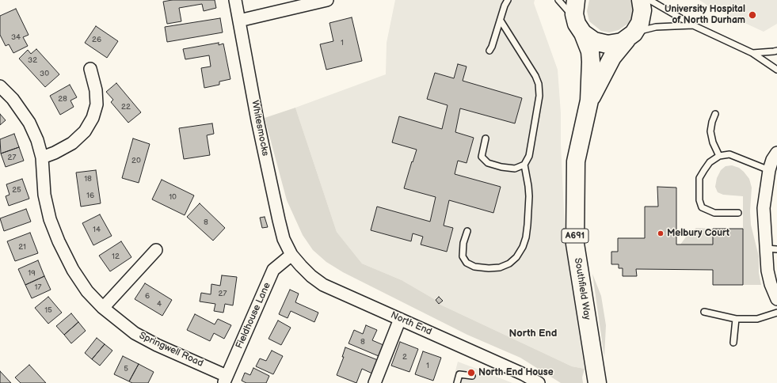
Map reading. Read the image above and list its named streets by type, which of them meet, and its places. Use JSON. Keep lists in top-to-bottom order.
{
  "streets": {
    "highway": ["A691", "Southfield Way"],
    "street": [
      "Whitesmocks",
      "Fieldhouse Lane",
      "North End",
      "Springwell Road"
    ]
  },
  "crossings": [
    ["Whitesmocks", "Fieldhouse Lane"],
    ["Whitesmocks", "North End"],
    ["Fieldhouse Lane", "North End"],
    ["Fieldhouse Lane", "Springwell Road"]
  ],
  "districts": ["North End"],
  "places": ["University Hospital of North Durham", "Melbury Court", "North End House"],
  "house_numbers": [
    "34",
    "26",
    "1",
    "32",
    "30",
    "28",
    "22",
    "27",
    "20",
    "18",
    "25",
    "16",
    "10",
    "8",
    "14",
    "21",
    "12",
    "19",
    "17",
    "27",
    "6",
    "4",
    "15",
    "8",
    "2",
    "1",
    "5"
  ]
}
